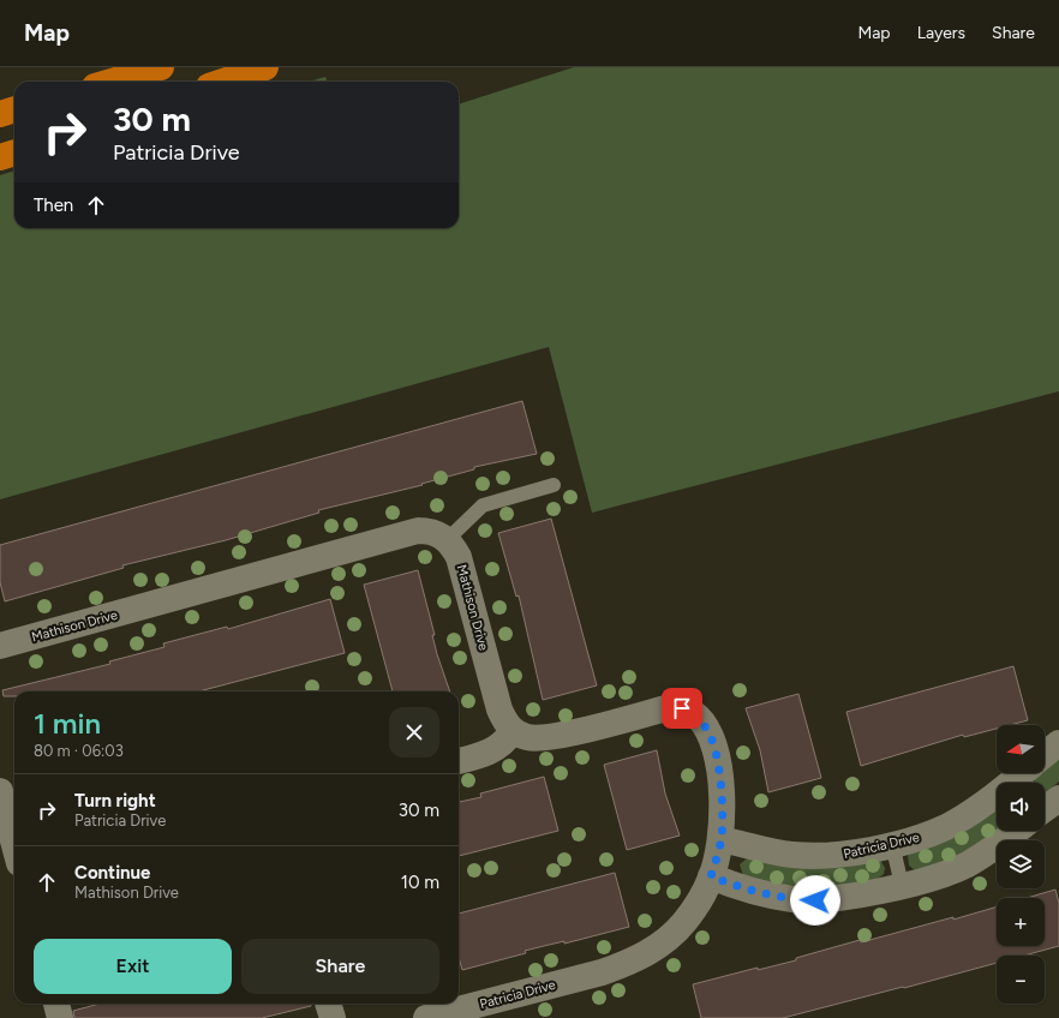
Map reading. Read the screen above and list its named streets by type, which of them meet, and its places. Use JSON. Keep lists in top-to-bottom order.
{
  "streets": {
    "street": ["Mathison Drive", "Patricia Drive"]
  },
  "north": "left",
  "page": {
    "header": "Map",
    "nav": ["Map", "Layers", "Share"],
    "turn": ["30 m", "Patricia Drive"],
    "then": "Then",
    "heading": ["1 min", "80 m · 06:03"],
    "map_buttons": ["+", "−"],
    "list": [
      {
        "name": "Turn right",
        "note": "Patricia Drive",
        "value": "30 m"
      },
      {
        "name": "Continue",
        "note": "Mathison Drive",
        "value": "10 m"
      }
    ],
    "buttons": ["Exit", "Share"]
  }
}
